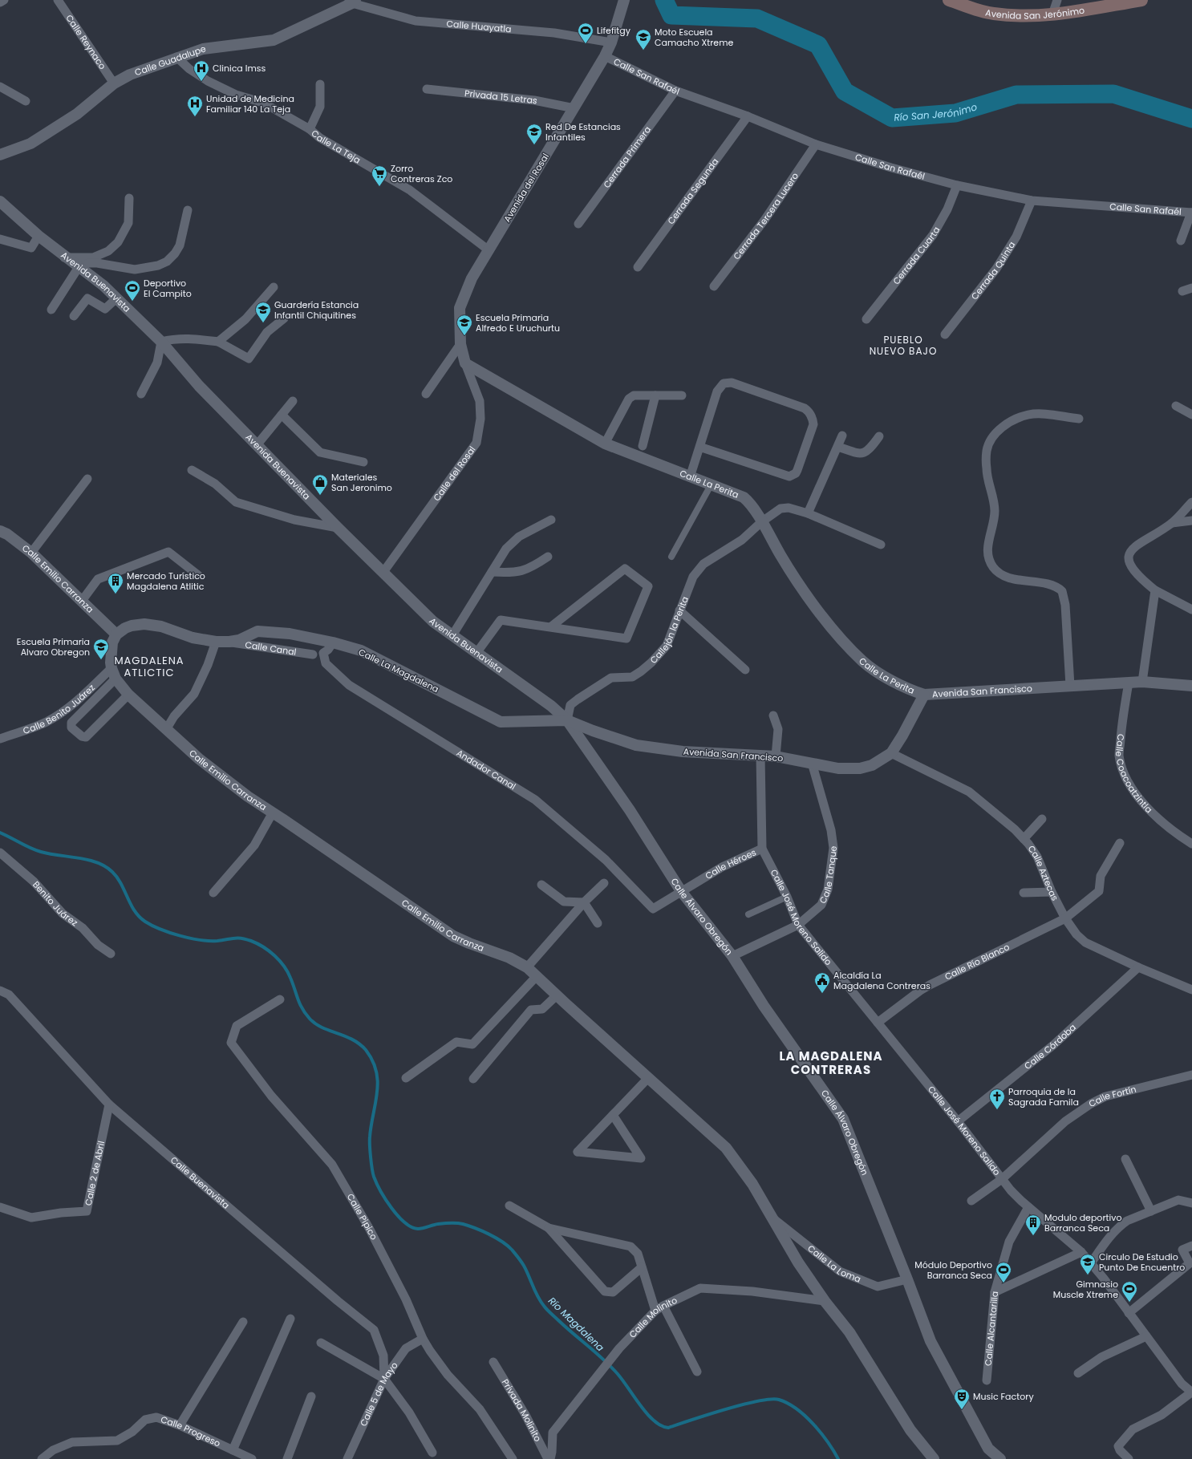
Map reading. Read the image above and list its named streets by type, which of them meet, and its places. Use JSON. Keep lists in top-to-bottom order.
{
  "streets": {
    "main road": ["Avenida San Jerónimo"],
    "street": [
      "Calle Huayatla",
      "Calle Reynaco",
      "Calle Guadalupe",
      "Calle San Rafaél",
      "Privada 15 Letras",
      "Calle La Teja",
      "Cerrada Primera",
      "Avenida del Rosal",
      "Cerrada Segunda",
      "Cerrada Tercera Lucero",
      "Cerrada Cuarta",
      "Cerrada Quinta",
      "Avenida Buenavista",
      "Calle del Rosal",
      "Calle La Perita",
      "Calle Emilio Carranza",
      "Callejón la Perita",
      "Calle Canal",
      "Calle La Magdalena",
      "Avenida San Francisco",
      "Calle Benito Juárez",
      "Andador Canal",
      "Calle Coacoatzintla",
      "Calle Héroes",
      "Calle Aztecas",
      "Calle Tanque",
      "Benito Juárez",
      "Calle Álvaro Obregón",
      "Calle José Moreno Salido",
      "Calle Río Blanco",
      "Calle Córdoba",
      "Calle Fortín",
      "Calle 2 de Abril",
      "Calle Buenavista",
      "Calle Pipico",
      "Calle La Loma",
      "Calle Molinito",
      "Calle Alcantarilla",
      "Calle 5 de Mayo",
      "Privada Molinito",
      "Calle Progreso"
    ]
  },
  "crossings": [
    ["Calle Huayatla", "Calle Guadalupe"],
    ["Calle Huayatla", "Avenida del Rosal"],
    ["Calle Reynaco", "Calle Guadalupe"],
    ["Calle Guadalupe", "Calle La Teja"],
    ["Calle San Rafaél", "Cerrada Primera"],
    ["Calle San Rafaél", "Avenida del Rosal"],
    ["Calle San Rafaél", "Cerrada Segunda"],
    ["Calle San Rafaél", "Cerrada Tercera Lucero"],
    ["Calle San Rafaél", "Cerrada Cuarta"],
    ["Calle San Rafaél", "Cerrada Quinta"],
    ["Privada 15 Letras", "Avenida del Rosal"],
    ["Calle La Teja", "Avenida del Rosal"],
    ["Avenida del Rosal", "Calle del Rosal"],
    ["Avenida del Rosal", "Calle La Perita"],
    ["Avenida Buenavista", "Calle del Rosal"],
    ["Avenida Buenavista", "Callejón la Perita"],
    ["Avenida Buenavista", "Calle La Magdalena"],
    ["Avenida Buenavista", "Avenida San Francisco"],
    ["Avenida Buenavista", "Calle Álvaro Obregón"],
    ["Calle del Rosal", "Calle La Perita"],
    ["Calle La Perita", "Callejón la Perita"],
    ["Calle La Perita", "Avenida San Francisco"],
    ["Calle Emilio Carranza", "Calle La Magdalena"],
    ["Calle Emilio Carranza", "Calle Benito Juárez"],
    ["Calle Emilio Carranza", "Calle La Loma"],
    ["Calle Emilio Carranza", "Calle Molinito"],
    ["Callejón la Perita", "Calle La Magdalena"],
    ["Callejón la Perita", "Avenida San Francisco"],
    ["Callejón la Perita", "Calle Álvaro Obregón"],
    ["Calle Canal", "Calle La Magdalena"],
    ["Calle La Magdalena", "Avenida San Francisco"],
    ["Calle La Magdalena", "Andador Canal"],
    ["Calle La Magdalena", "Calle Álvaro Obregón"],
    ["Avenida San Francisco", "Calle Coacoatzintla"],
    ["Avenida San Francisco", "Calle Héroes"],
    ["Avenida San Francisco", "Calle Aztecas"],
    ["Avenida San Francisco", "Calle Tanque"],
    ["Avenida San Francisco", "Calle Álvaro Obregón"],
    ["Andador Canal", "Calle Héroes"],
    ["Calle Héroes", "Calle Álvaro Obregón"],
    ["Calle Héroes", "Calle José Moreno Salido"],
    ["Calle Aztecas", "Calle Río Blanco"],
    ["Calle Aztecas", "Calle Córdoba"],
    ["Calle Tanque", "Calle Álvaro Obregón"],
    ["Calle Tanque", "Calle José Moreno Salido"],
    ["Calle Álvaro Obregón", "Calle La Loma"],
    ["Calle José Moreno Salido", "Calle Río Blanco"],
    ["Calle José Moreno Salido", "Calle Córdoba"],
    ["Calle José Moreno Salido", "Calle Fortín"],
    ["Calle José Moreno Salido", "Calle Alcantarilla"],
    ["Calle 2 de Abril", "Calle Buenavista"],
    ["Calle Buenavista", "Calle 5 de Mayo"],
    ["Calle Pipico", "Calle 5 de Mayo"],
    ["Calle Molinito", "Privada Molinito"]
  ],
  "districts": ["PUEBLO NUEVO BAJO", "MAGDALENA ATLICTIC", "LA MAGDALENA CONTRERAS"],
  "water": ["Río San Jerónimo", "Río Magdalena"],
  "places": {
    "sports": [
      "Lifefitgy",
      "Deportivo El Campito",
      "Módulo Deportivo Barranca Seca",
      "Gimnasio Muscle Xtreme"
    ],
    "school or university": [
      "Moto Escuela Camacho Xtreme",
      "Red De Estancias Infantiles",
      "Guardería Estancia Infantil Chiquitines",
      "Escuela Primaria Alfredo E Uruchurtu",
      "Escuela Primaria Alvaro Obregon",
      "Circulo De Estudio Punto De Encuentro"
    ],
    "hospital": ["Clinica Imss", "Unidad de Medicina Familiar 140 La Teja"],
    "supermarket": ["Zorro Contreras Zco"],
    "shop": ["Materiales San Jeronimo"],
    "building": ["Mercado Turístico Magdalena Atlitic", "Modulo deportivo Barranca Seca"],
    "public building": ["Alcaldía La Magdalena Contreras"],
    "church": ["Parroquia de la Sagrada Famila"],
    "theatre": ["Music Factory"]
  }
}
